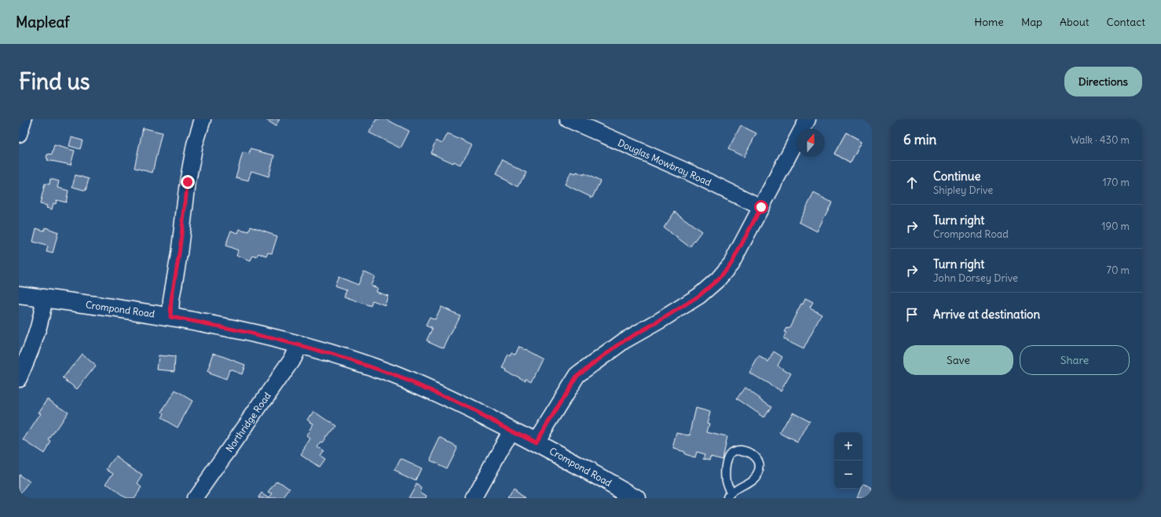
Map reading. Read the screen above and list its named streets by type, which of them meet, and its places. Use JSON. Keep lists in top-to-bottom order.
{
  "streets": {
    "main road": ["Crompond Road"],
    "street": ["Douglas Mowbray Road", "Northridge Road"]
  },
  "crossings": [
    ["Crompond Road", "Northridge Road"]
  ],
  "north": "top",
  "page": {
    "header": "Mapleaf",
    "nav": [
      "Home",
      "Map",
      "About",
      "Contact"
    ],
    "buttons": [
      "Directions",
      ["Save", "Share"]
    ],
    "title": "Find us",
    "heading": ["6 min", "Walk · 430 m"],
    "list": [
      ["Continue", "Shipley Drive", "170 m"],
      ["Turn right", "Crompond Road", "190 m"],
      ["Turn right", "John Dorsey Drive", "70 m"],
      "Arrive at destination"
    ],
    "map_buttons": ["+", "−"]
  }
}
